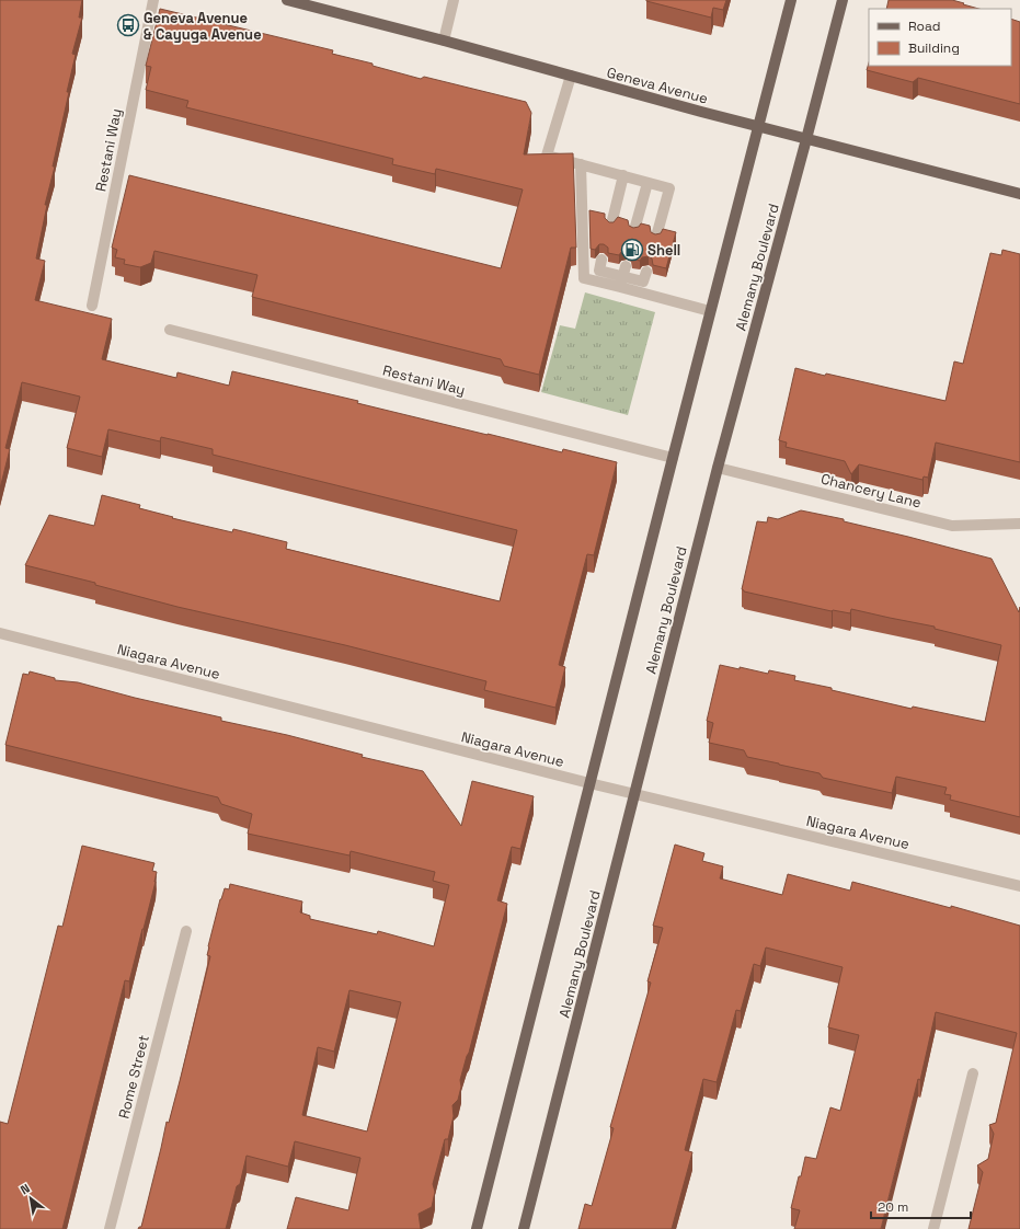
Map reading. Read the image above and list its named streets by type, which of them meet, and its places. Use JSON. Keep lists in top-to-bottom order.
{
  "streets": {
    "main road": ["Geneva Avenue", "Alemany Boulevard"],
    "street": [
      "Restani Way",
      "Chancery Lane",
      "Niagara Avenue",
      "Rome Street"
    ]
  },
  "crossings": [
    ["Geneva Avenue", "Alemany Boulevard"],
    ["Alemany Boulevard", "Chancery Lane"],
    ["Alemany Boulevard", "Niagara Avenue"]
  ],
  "places": {
    "bus stop": ["Geneva Avenue & Cayuga Avenue"],
    "fuel station": ["Shell"]
  },
  "legend": ["Road", "Building"],
  "scale_bar": "20 m",
  "north": "top left"
}
